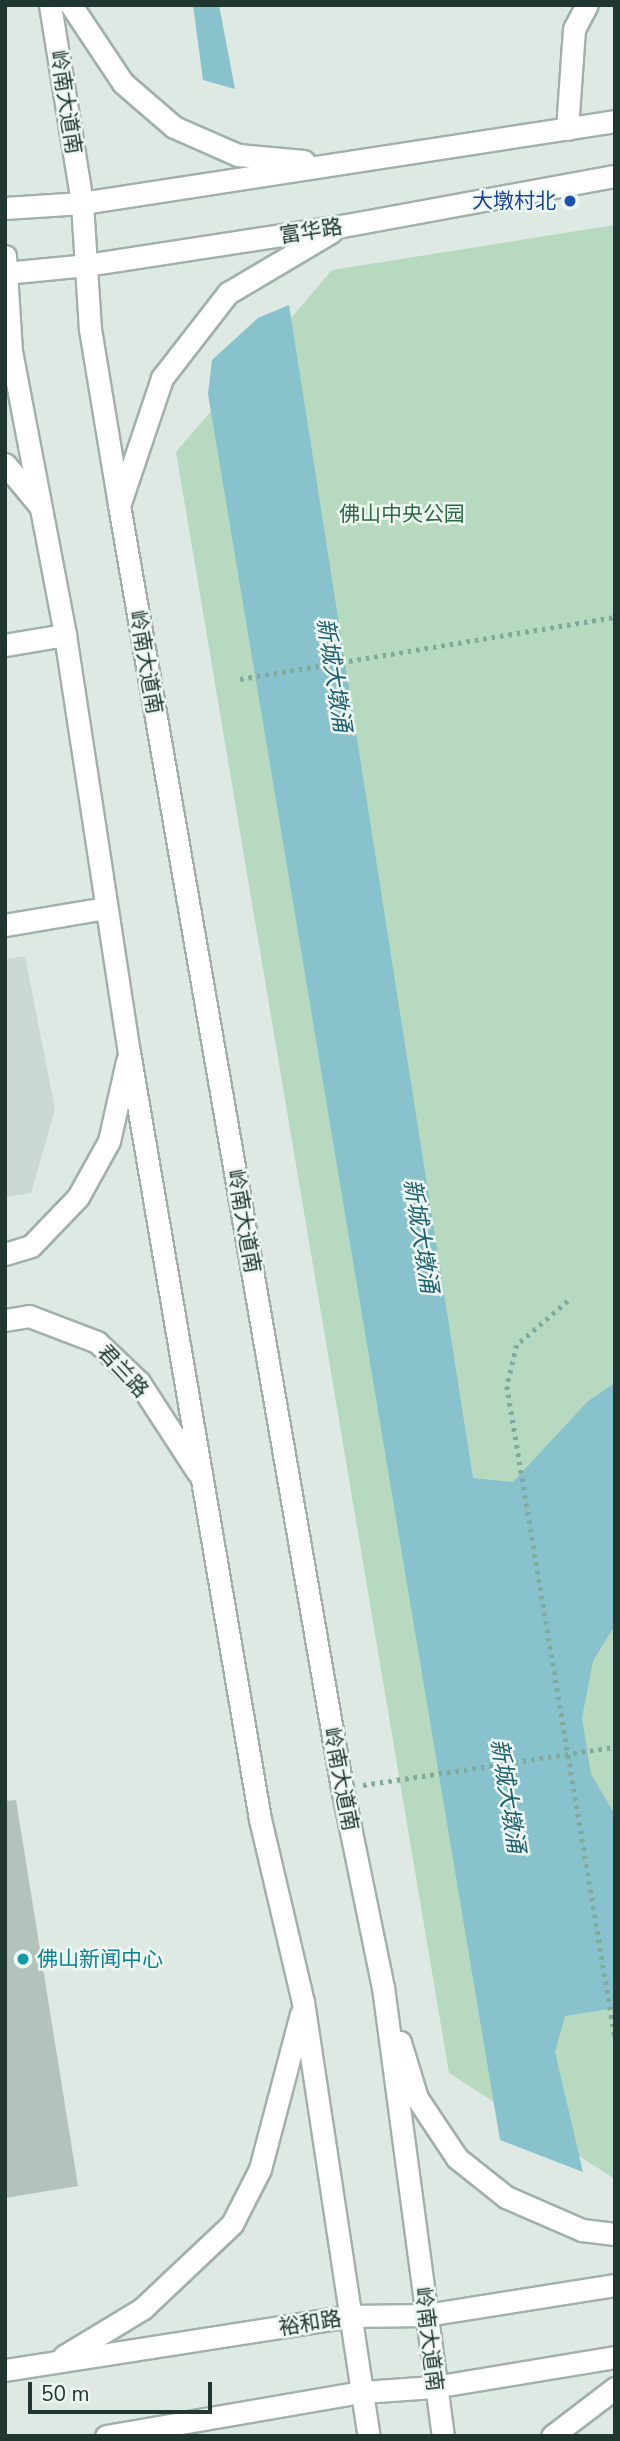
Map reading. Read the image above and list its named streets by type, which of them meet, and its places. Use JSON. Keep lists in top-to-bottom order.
{
  "streets": {
    "main road": [
      "岭南大道南",
      "富华路",
      "君兰路",
      "裕和路"
    ]
  },
  "crossings": [
    ["岭南大道南", "富华路"],
    ["岭南大道南", "裕和路"]
  ],
  "water": ["新城大墩涌"],
  "parks": ["佛山中央公园"],
  "places": ["大墩村北", "佛山新闻中心"],
  "scale_bar": "50 m"
}
